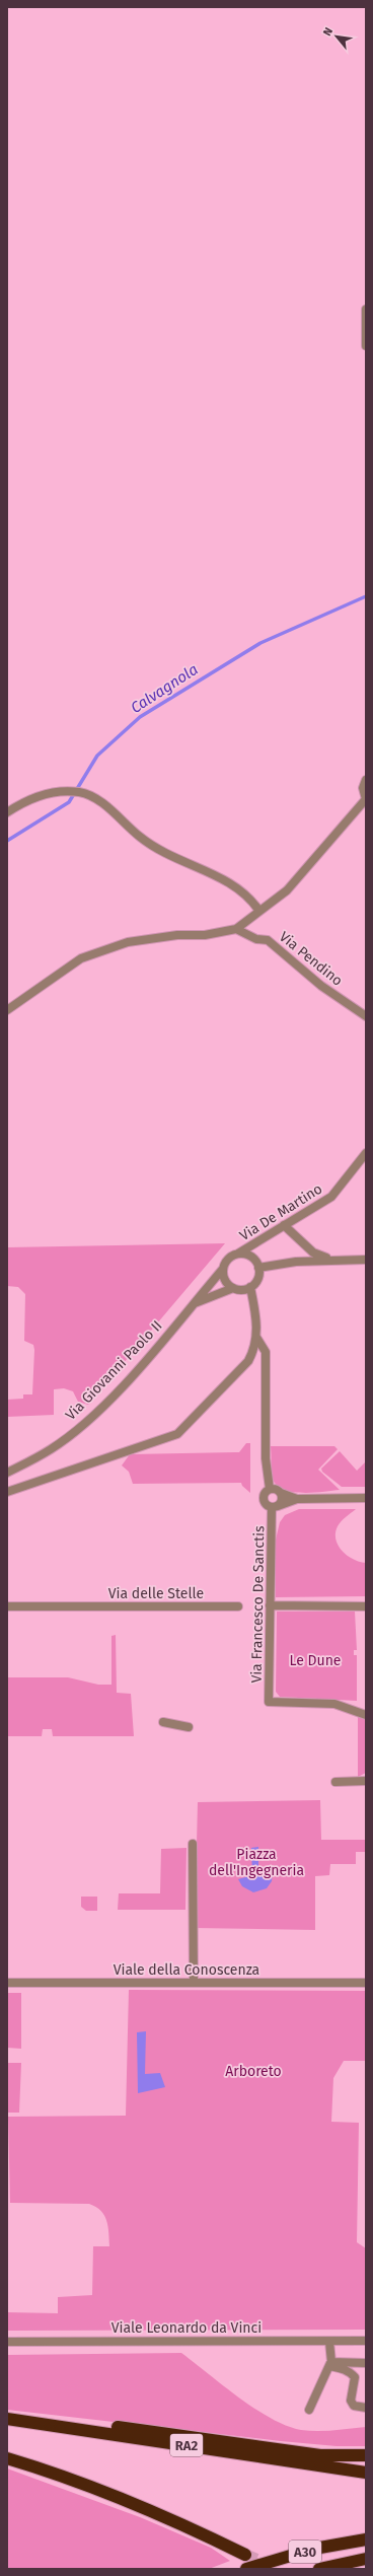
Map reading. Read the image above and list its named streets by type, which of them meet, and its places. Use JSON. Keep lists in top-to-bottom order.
{
  "streets": {
    "highway": ["RA2", "A30"],
    "street": [
      "Via Pendino",
      "Via De Martino",
      "Via Giovanni Paolo II",
      "Via delle Stelle",
      "Via Francesco De Sanctis",
      "Viale della Conoscenza",
      "Viale Leonardo da Vinci"
    ]
  },
  "crossings": [
    ["Via De Martino", "Via Giovanni Paolo II"]
  ],
  "water": ["Calvagnola"],
  "parks": ["Le Dune", "Piazza dell'Ingegneria", "Arboreto"],
  "north": "top left"
}
